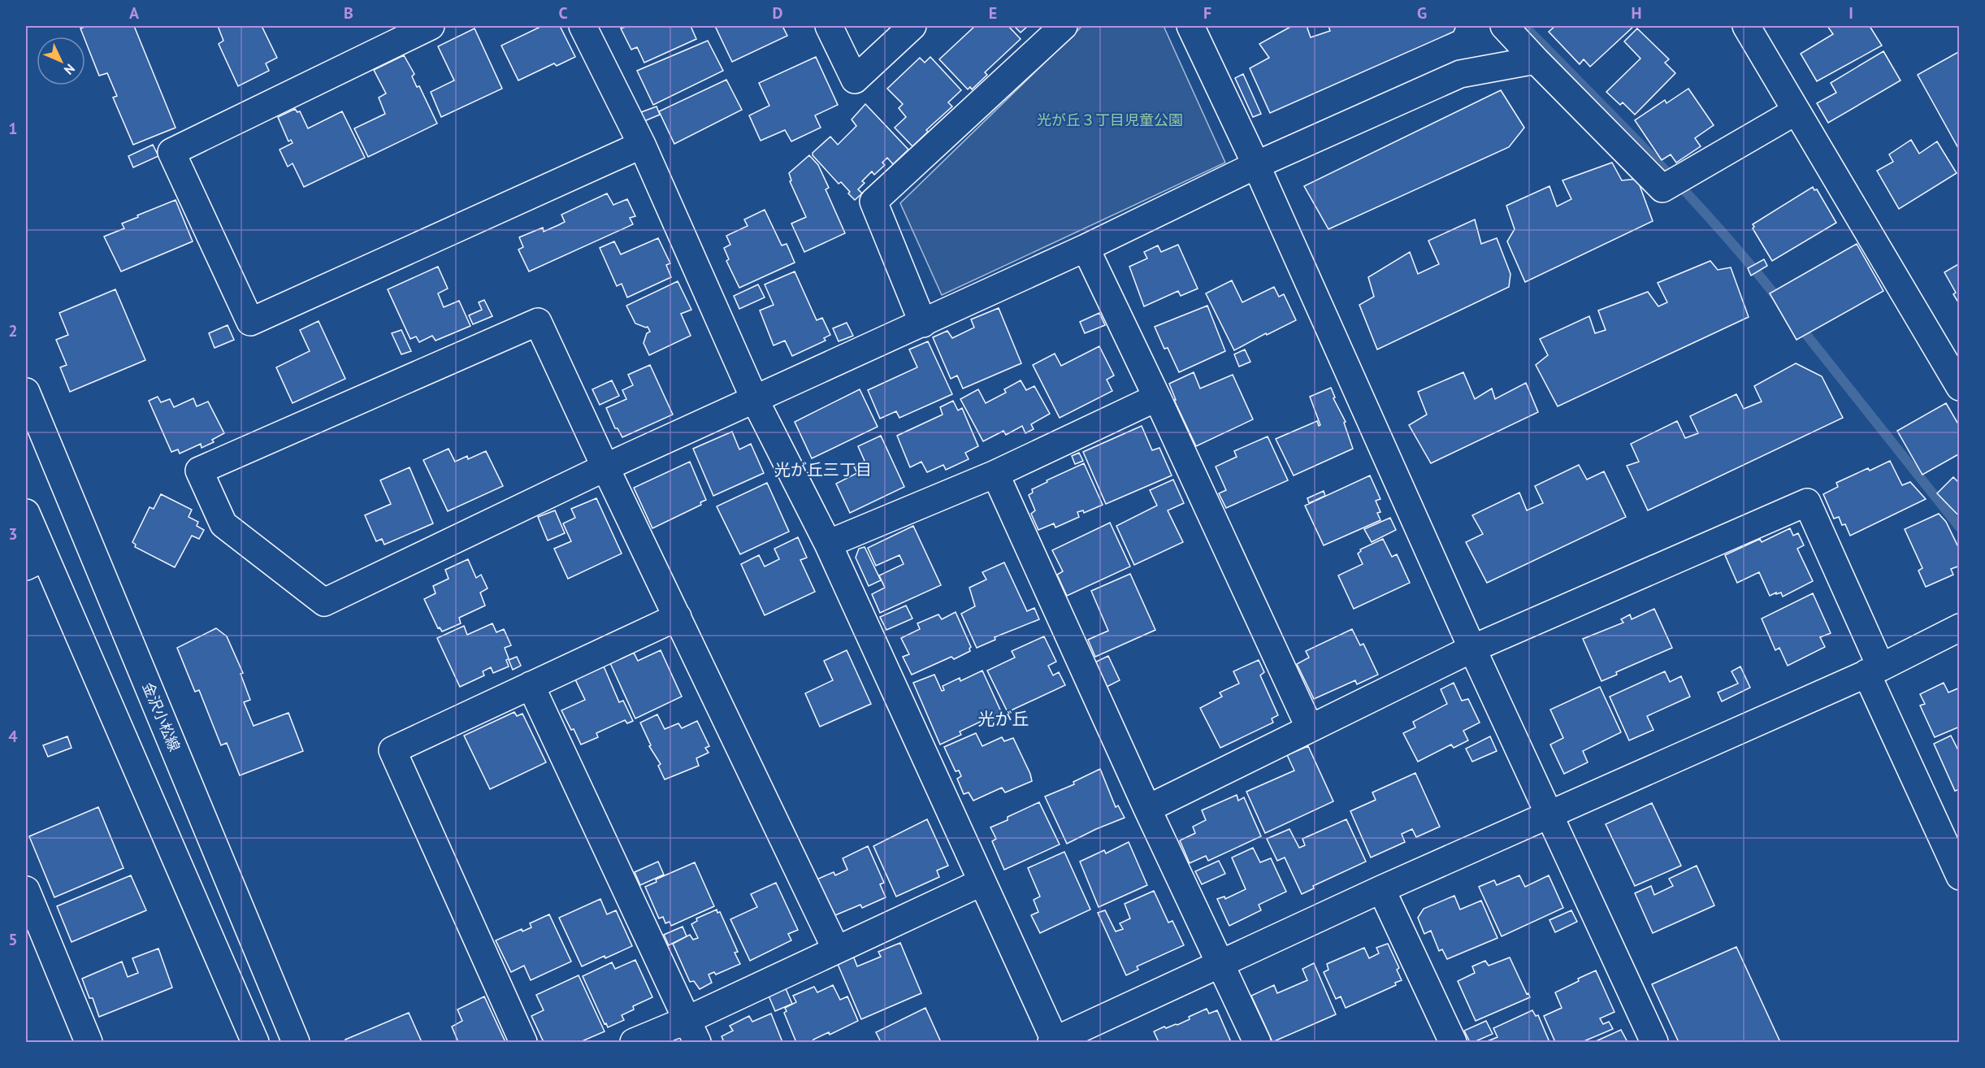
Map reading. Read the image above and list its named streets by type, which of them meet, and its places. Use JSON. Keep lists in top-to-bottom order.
{
  "streets": {
    "street": ["金沢小松線"]
  },
  "districts": ["光が丘三丁目", "光が丘"],
  "parks": ["光が丘３丁目児童公園"],
  "north": "bottom right",
  "grid": {
    "columns": [
      "A",
      "B",
      "C",
      "D",
      "E",
      "F",
      "G",
      "H",
      "I"
    ],
    "rows": [
      "1",
      "2",
      "3",
      "4",
      "5"
    ]
  }
}
